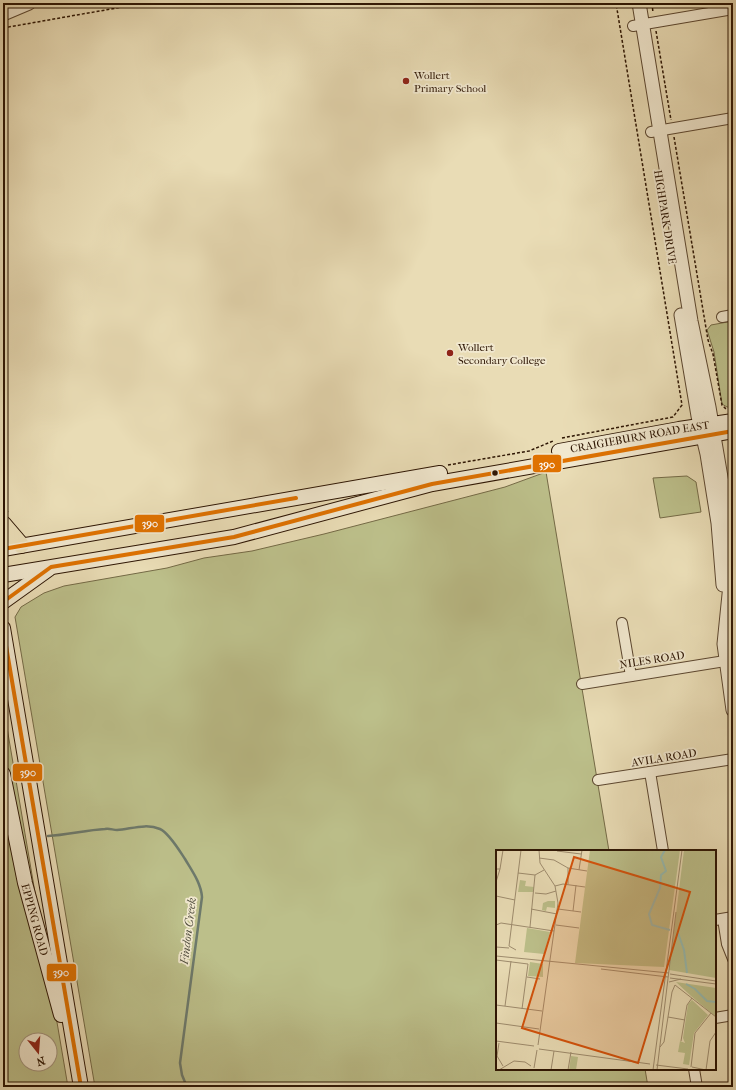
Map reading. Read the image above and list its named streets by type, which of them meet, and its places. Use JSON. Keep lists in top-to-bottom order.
{
  "streets": {
    "main road": ["CRAIGIEBURN ROAD EAST", "EPPING ROAD"],
    "street": ["HIGHPARK DRIVE", "NILES ROAD", "AVILA ROAD"]
  },
  "crossings": [
    ["HIGHPARK DRIVE", "CRAIGIEBURN ROAD EAST"],
    ["HIGHPARK DRIVE", "NILES ROAD"]
  ],
  "water": ["Findon Creek"],
  "places": ["Wollert Primary School", "Wollert Secondary College"],
  "lines": ["transit line 390"],
  "north": "bottom"
}
